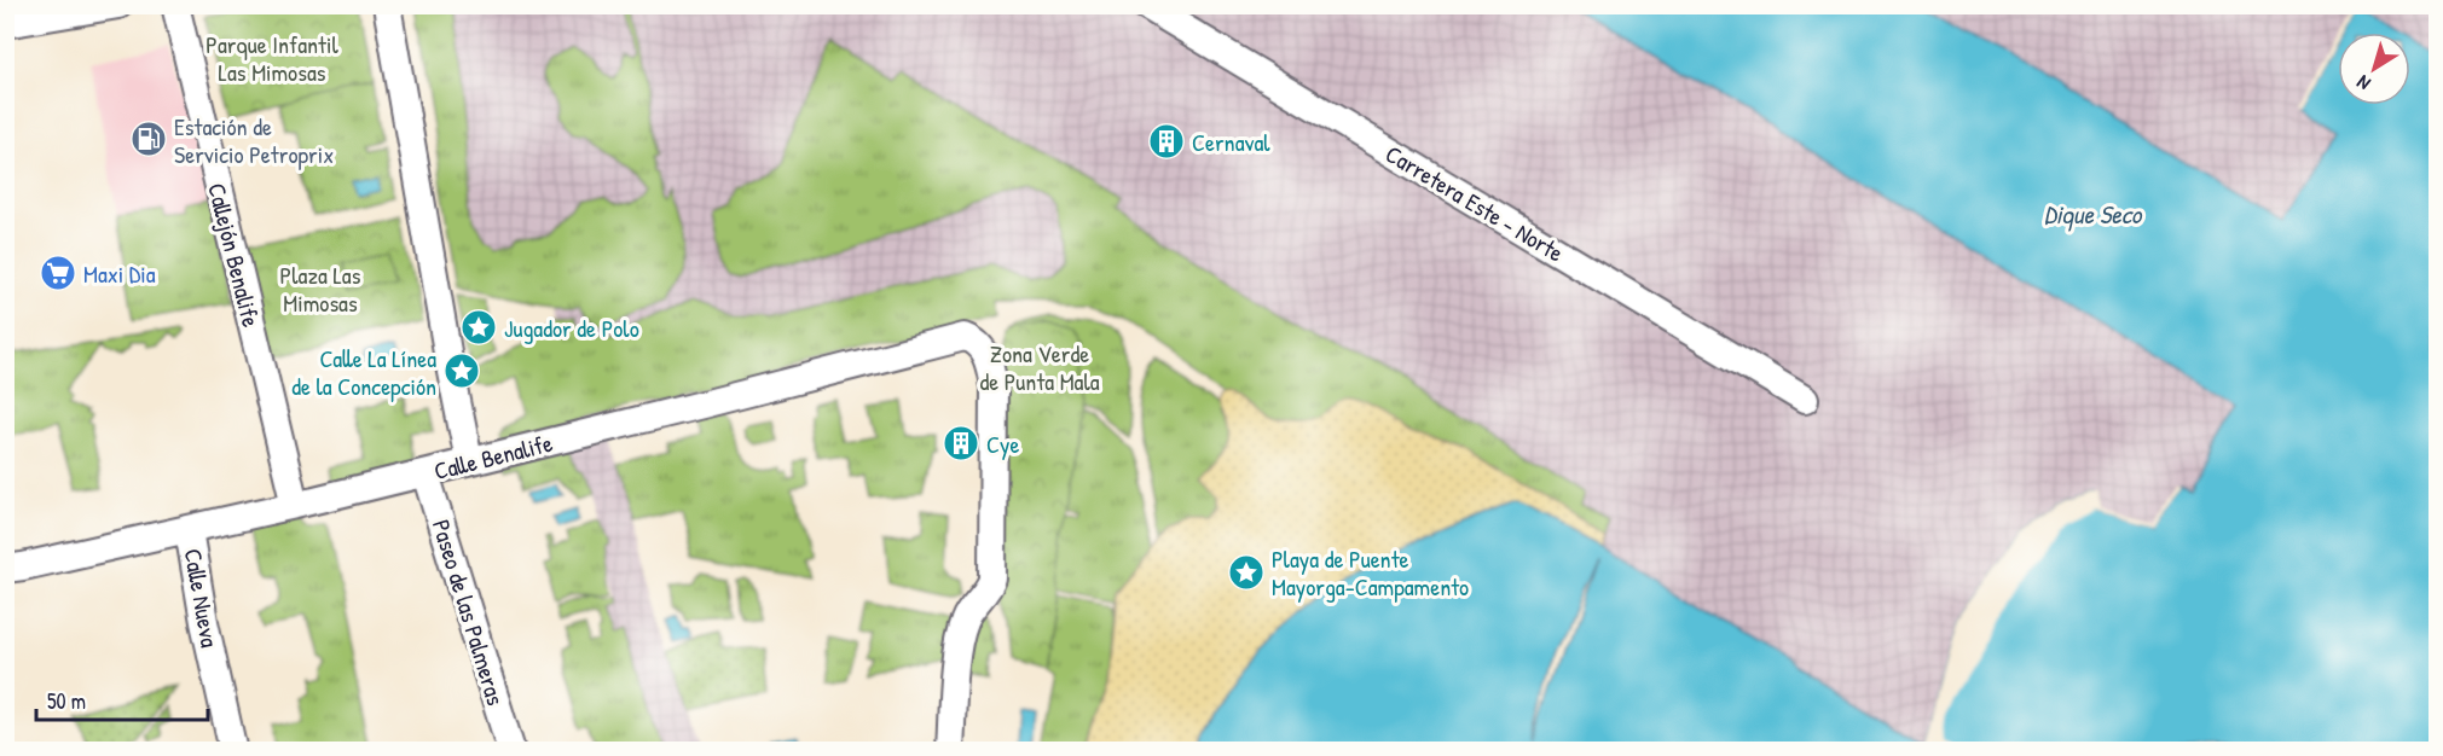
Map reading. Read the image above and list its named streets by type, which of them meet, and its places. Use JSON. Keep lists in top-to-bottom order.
{
  "streets": {
    "street": [
      "Carretera Este - Norte",
      "Callejón Benalife",
      "Calle Benalife",
      "Calle Nueva",
      "Paseo de las Palmeras"
    ]
  },
  "crossings": [
    ["Callejón Benalife", "Calle Benalife"],
    ["Calle Benalife", "Calle Nueva"],
    ["Calle Benalife", "Paseo de las Palmeras"]
  ],
  "water": ["Dique Seco"],
  "parks": ["Parque Infantil Las Mimosas", "Plaza Las Mimosas", "Zona Verde de Punta Mala"],
  "places": {
    "fuel station": ["Estación de Servicio Petroprix"],
    "building": ["Cernaval", "Cye"],
    "supermarket": ["Maxi Dia"],
    "place": ["Jugador de Polo", "Calle La Línea de la Concepción", "Playa de Puente Mayorga-Campamento"]
  },
  "scale_bar": "50 m",
  "north": "bottom left"
}
